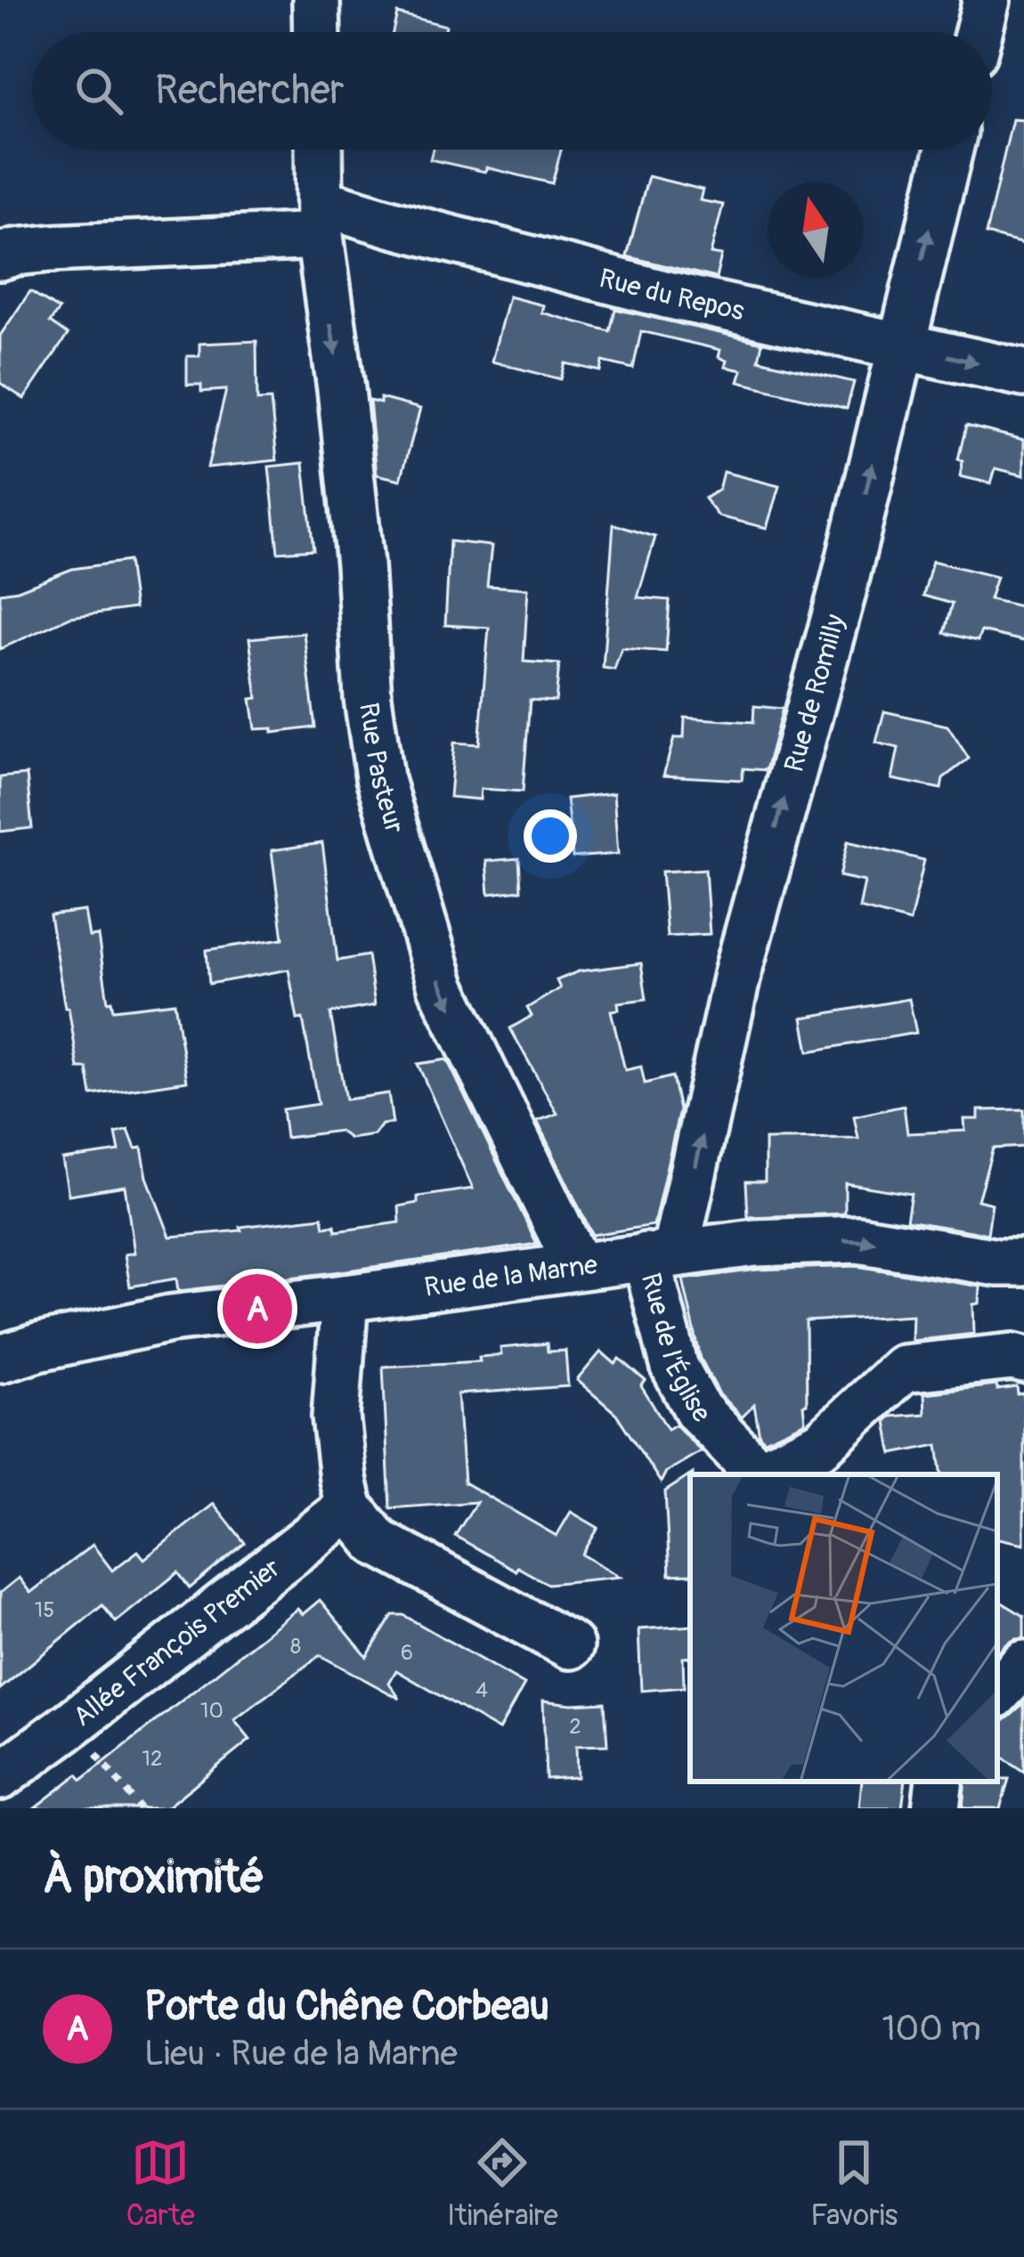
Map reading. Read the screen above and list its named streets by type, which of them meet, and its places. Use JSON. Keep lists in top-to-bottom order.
{
  "streets": {
    "street": [
      "Rue du Repos",
      "Rue de Romilly",
      "Rue Pasteur",
      "Rue de la Marne",
      "Rue de l'Église",
      "Allée François Premier"
    ]
  },
  "crossings": [
    ["Rue du Repos", "Rue de Romilly"],
    ["Rue du Repos", "Rue Pasteur"],
    ["Rue de Romilly", "Rue de la Marne"],
    ["Rue de Romilly", "Rue de l'Église"],
    ["Rue Pasteur", "Rue de la Marne"],
    ["Rue de la Marne", "Rue de l'Église"]
  ],
  "one_way": ["Rue de Romilly", "Rue Pasteur", "Rue de la Marne"],
  "house_numbers": [
    "15",
    "8",
    "6",
    "4",
    "10",
    "2",
    "12"
  ],
  "north": "top",
  "page": {
    "search": "Rechercher",
    "pins": "A",
    "heading": "À proximité",
    "list": [
      {
        "mark": "A",
        "name": "Porte du Chêne Corbeau",
        "note": "Lieu · Rue de la Marne",
        "value": "100 m"
      }
    ],
    "nav": ["Carte", "Itinéraire", "Favoris"]
  }
}
